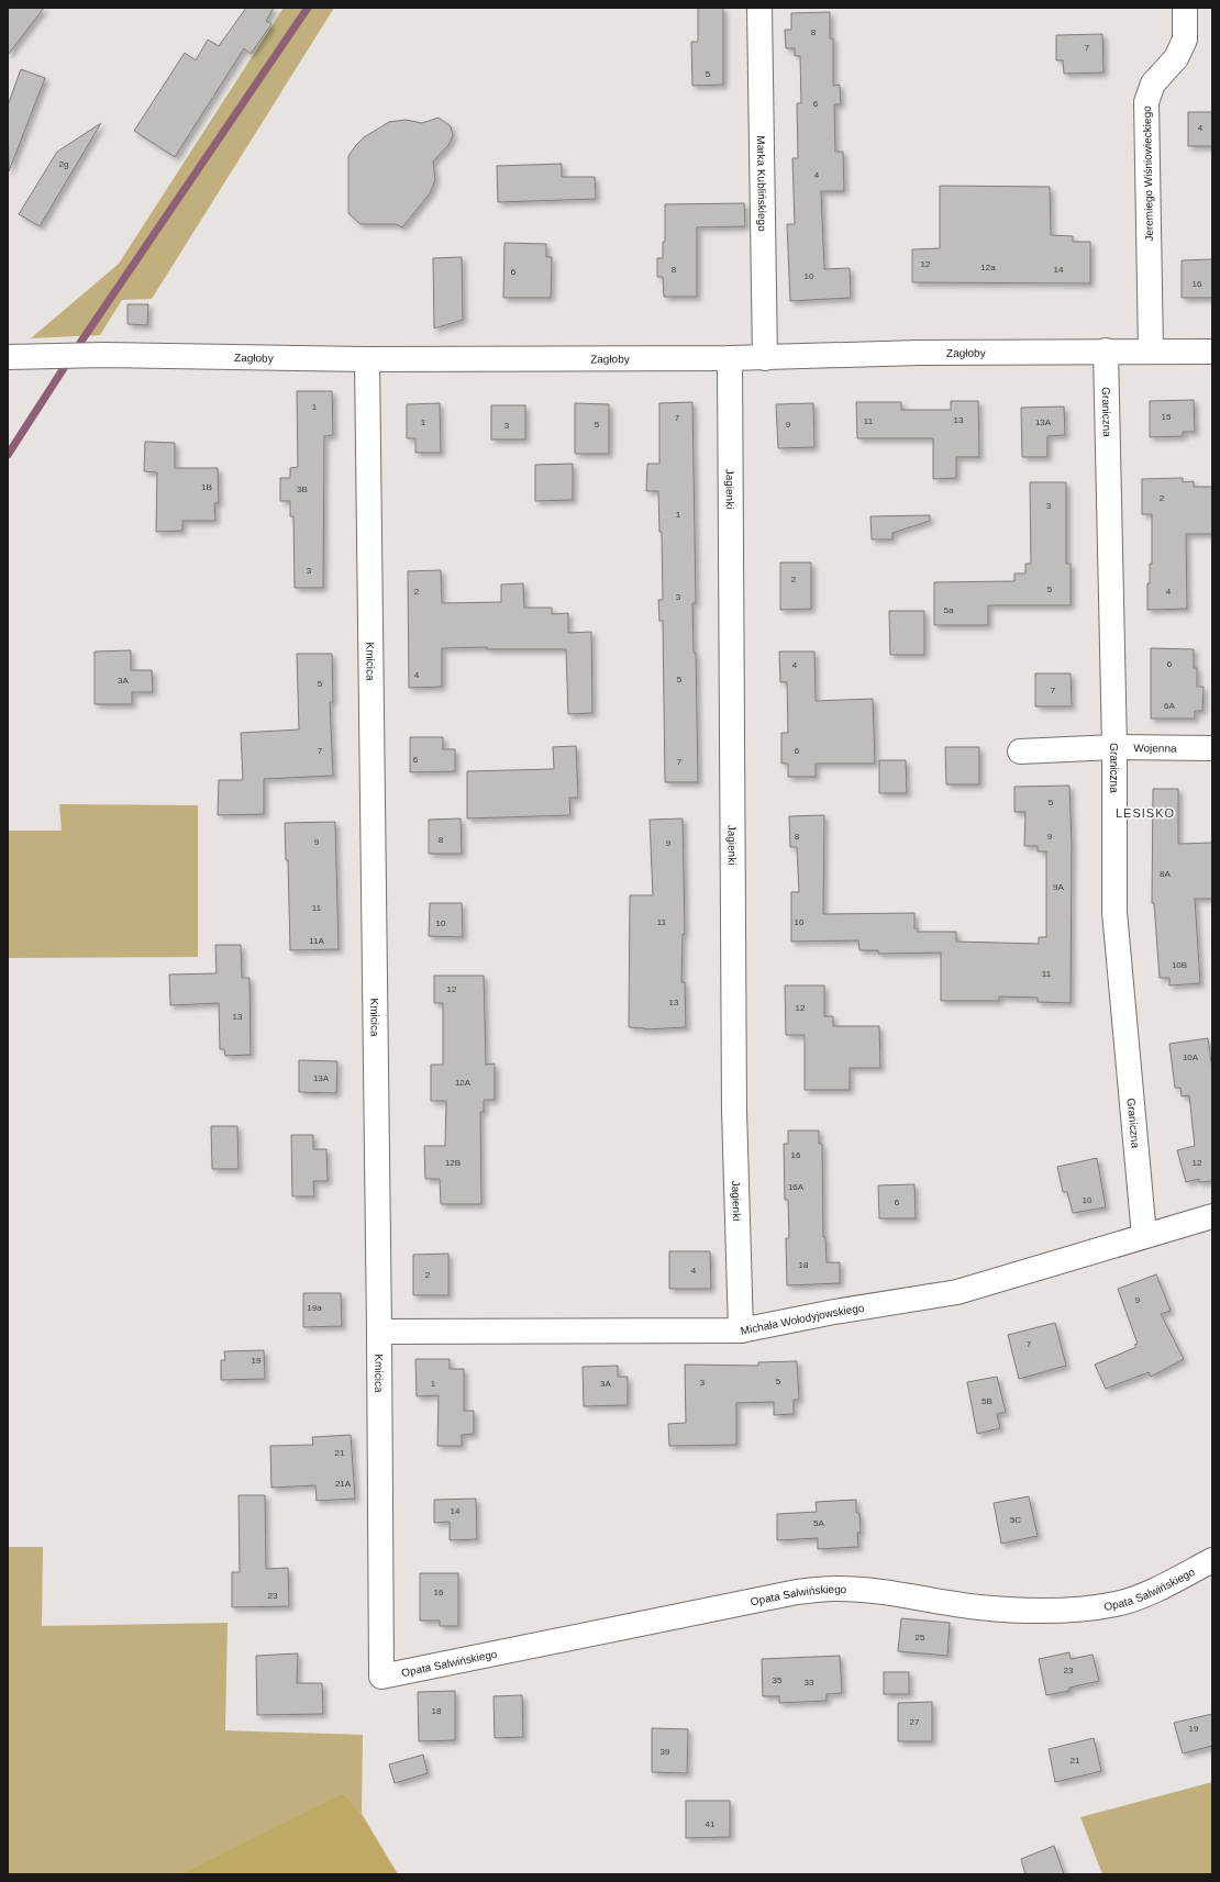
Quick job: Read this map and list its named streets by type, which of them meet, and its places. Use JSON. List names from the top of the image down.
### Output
{
  "streets": {
    "street": [
      "Jeremiego Wiśniowieckiego",
      "Marka Kublińskiego",
      "Zagłoby",
      "Graniczna",
      "Jagienki",
      "Kmicica",
      "Wojenna",
      "Michała Wołodyjowskiego",
      "Opata Salwińskiego"
    ]
  },
  "crossings": [
    ["Jeremiego Wiśniowieckiego", "Zagłoby"],
    ["Marka Kublińskiego", "Zagłoby"],
    ["Zagłoby", "Graniczna"],
    ["Zagłoby", "Jagienki"],
    ["Zagłoby", "Kmicica"],
    ["Graniczna", "Wojenna"],
    ["Graniczna", "Michała Wołodyjowskiego"],
    ["Jagienki", "Michała Wołodyjowskiego"],
    ["Kmicica", "Michała Wołodyjowskiego"],
    ["Kmicica", "Opata Salwińskiego"]
  ],
  "districts": ["LESISKO"],
  "house_numbers": [
    "8",
    "7",
    "5",
    "6",
    "4",
    "2g",
    "4",
    "12",
    "12a",
    "8",
    "14",
    "6",
    "10",
    "16",
    "1",
    "15",
    "7",
    "13",
    "11",
    "1",
    "13A",
    "5",
    "9",
    "3",
    "1B",
    "3B",
    "2",
    "3",
    "1",
    "3",
    "2",
    "5",
    "2",
    "4",
    "3",
    "5a",
    "6",
    "4",
    "4",
    "5",
    "3A",
    "5",
    "7",
    "6A",
    "7",
    "6",
    "6",
    "7",
    "5",
    "8",
    "9",
    "8",
    "9",
    "9",
    "8A",
    "9A",
    "11",
    "11",
    "10",
    "10",
    "11A",
    "10B",
    "11",
    "12",
    "13",
    "12",
    "13",
    "10A",
    "13A",
    "12A",
    "16",
    "12B",
    "12",
    "16A",
    "10",
    "6",
    "18",
    "4",
    "2",
    "9",
    "19a",
    "7",
    "19",
    "5",
    "3",
    "1",
    "3A",
    "5B",
    "21",
    "21A",
    "14",
    "5C",
    "5A",
    "16",
    "23",
    "25",
    "23",
    "35",
    "33",
    "18",
    "27",
    "19",
    "39",
    "21",
    "41"
  ]
}
